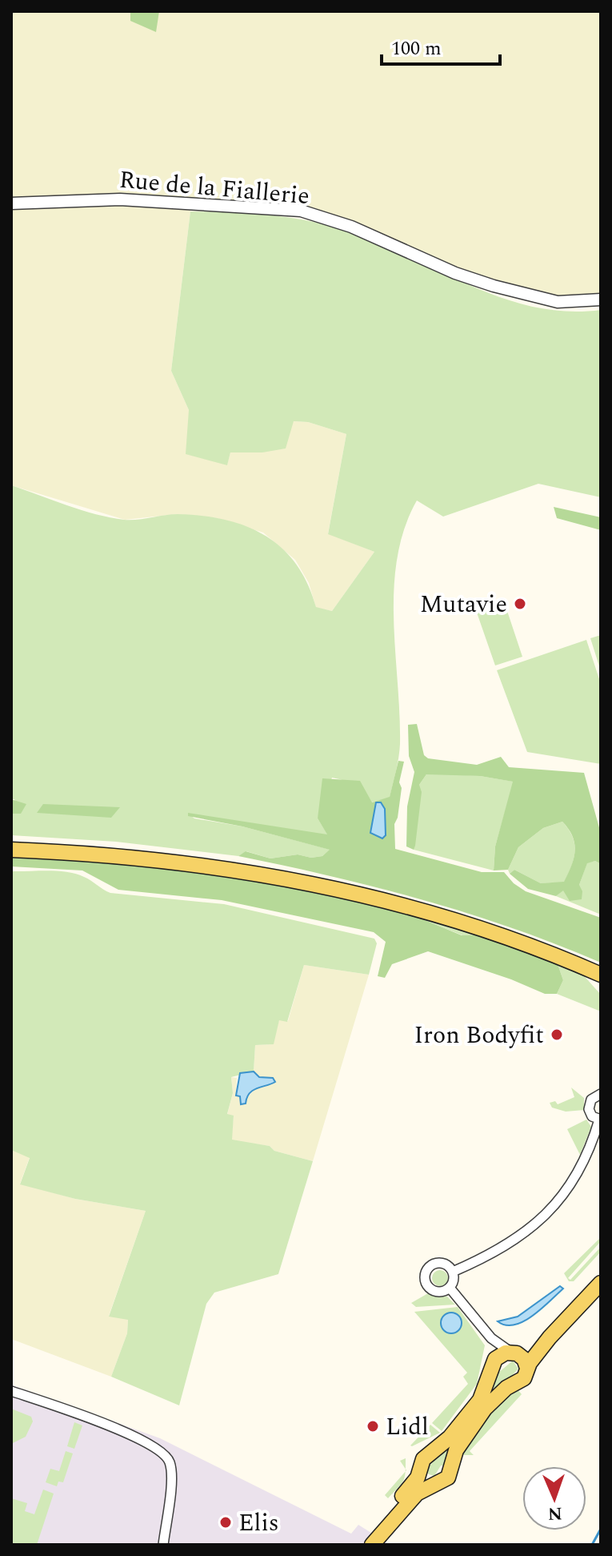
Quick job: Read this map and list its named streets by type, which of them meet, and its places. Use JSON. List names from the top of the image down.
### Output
{
  "streets": {
    "street": ["Rue de la Fiallerie"]
  },
  "places": [
    "Mutavie",
    "Iron Bodyfit",
    "Lidl",
    "Elis"
  ],
  "scale_bar": "100 m",
  "north": "bottom"
}
